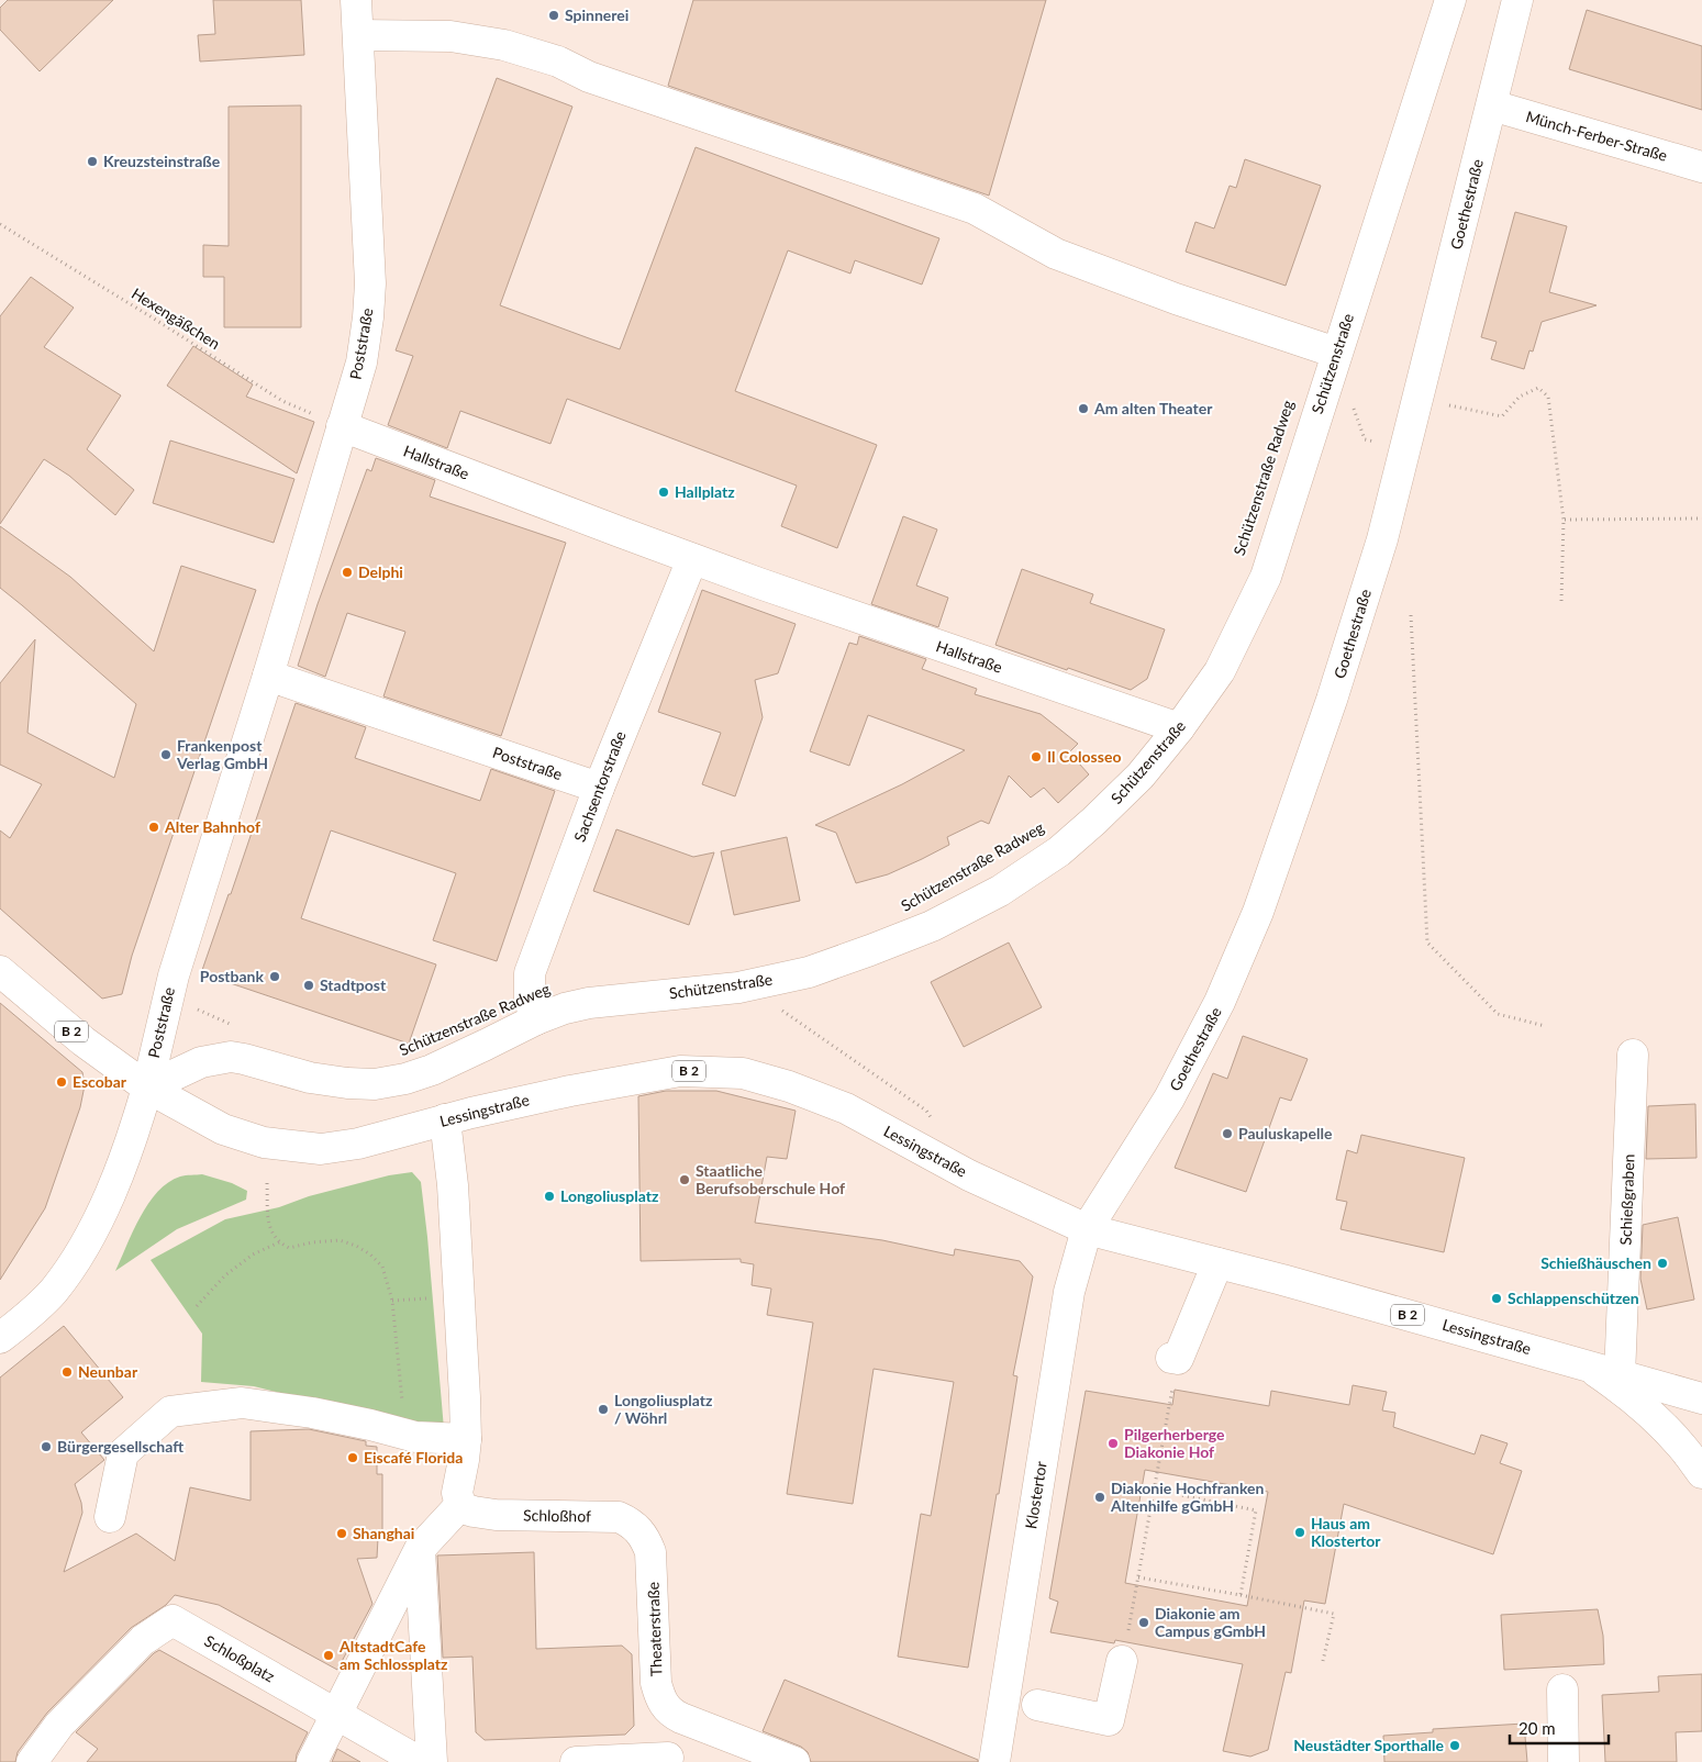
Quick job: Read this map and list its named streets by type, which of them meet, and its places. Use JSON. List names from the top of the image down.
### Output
{
  "streets": {
    "street": [
      "Münch-Ferber-Straße",
      "Goethestraße",
      "Poststraße",
      "Schützenstraße",
      "Hallstraße",
      "Sachsentorstraße",
      "B 2",
      "Lessingstraße",
      "Schießgraben",
      "Klostertor",
      "Schloßhof",
      "Theaterstraße",
      "Schloßplatz"
    ],
    "path": ["Hexengäßchen"]
  },
  "crossings": [
    ["Münch-Ferber-Straße", "Goethestraße"],
    ["Goethestraße", "Lessingstraße"],
    ["Goethestraße", "Klostertor"],
    ["Hexengäßchen", "Poststraße"],
    ["Hexengäßchen", "Hallstraße"],
    ["Poststraße", "Schützenstraße"],
    ["Poststraße", "Hallstraße"],
    ["Poststraße", "Sachsentorstraße"],
    ["Poststraße", "B 2"],
    ["Poststraße", "Lessingstraße"],
    ["Schützenstraße", "Hallstraße"],
    ["Schützenstraße", "Sachsentorstraße"],
    ["Schützenstraße", "B 2"],
    ["Schützenstraße", "Lessingstraße"],
    ["Hallstraße", "Sachsentorstraße"],
    ["B 2", "Lessingstraße"],
    ["Lessingstraße", "Schießgraben"],
    ["Lessingstraße", "Klostertor"],
    ["Schloßhof", "Theaterstraße"]
  ],
  "places": [
    "Spinnerei",
    "Kreuzsteinstraße",
    "Am alten Theater",
    "Hallplatz",
    "Delphi",
    "Frankenpost Verlag GmbH",
    "Il Colosseo",
    "Alter Bahnhof",
    "Postbank",
    "Stadtpost",
    "Escobar",
    "Pauluskapelle",
    "Staatliche Berufsoberschule Hof",
    "Longoliusplatz",
    "Schießhäuschen",
    "Schlappenschützen",
    "Neunbar",
    "Longoliusplatz / Wöhrl",
    "Pilgerherberge Diakonie Hof",
    "Bürgergesellschaft",
    "Eiscafé Florida",
    "Diakonie Hochfranken Altenhilfe gGmbH",
    "Haus am Klostertor",
    "Shanghai",
    "Diakonie am Campus gGmbH",
    "AltstadtCafe am Schlossplatz",
    "Neustädter Sporthalle"
  ],
  "scale_bar": "20 m"
}
